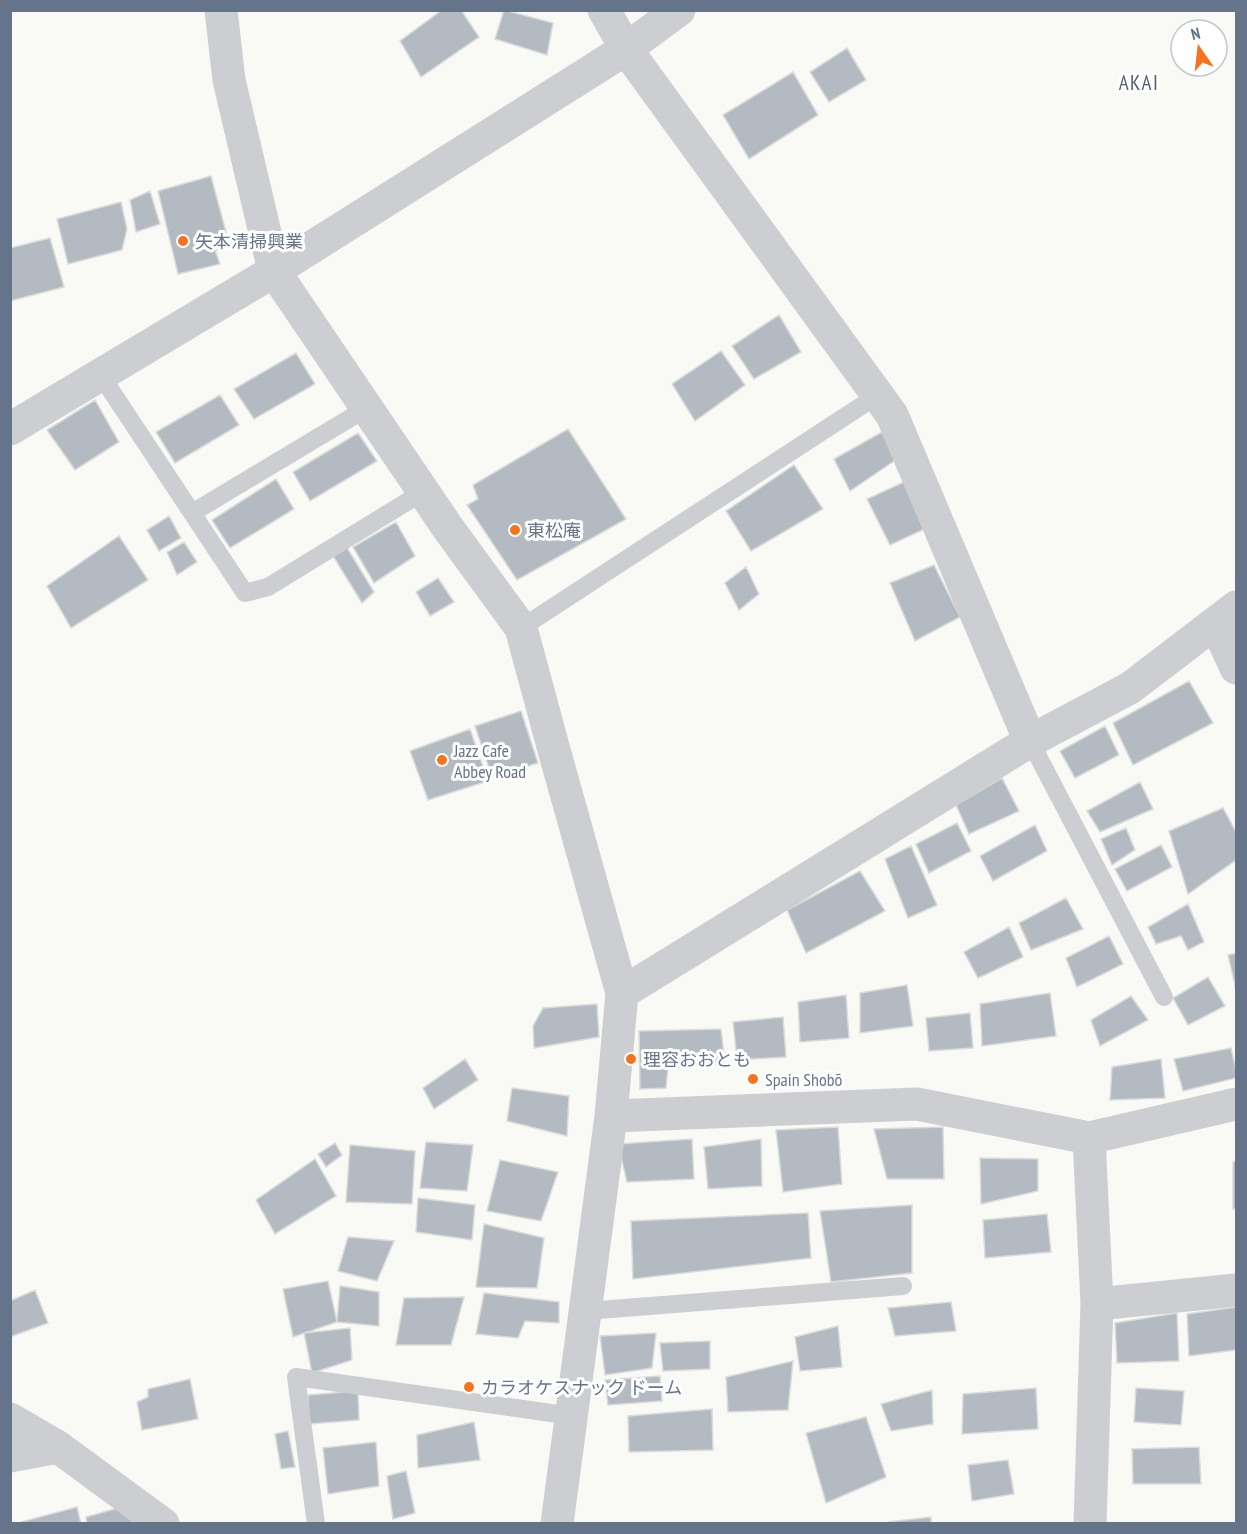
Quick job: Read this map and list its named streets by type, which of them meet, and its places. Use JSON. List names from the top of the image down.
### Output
{
  "districts": ["AKAI"],
  "places": [
    "矢本清掃興業",
    "東松庵",
    "Jazz Cafe Abbey Road",
    "理容おおとも",
    "Spain Shobō",
    "カラオケスナック ドーム"
  ],
  "north": "top"
}
